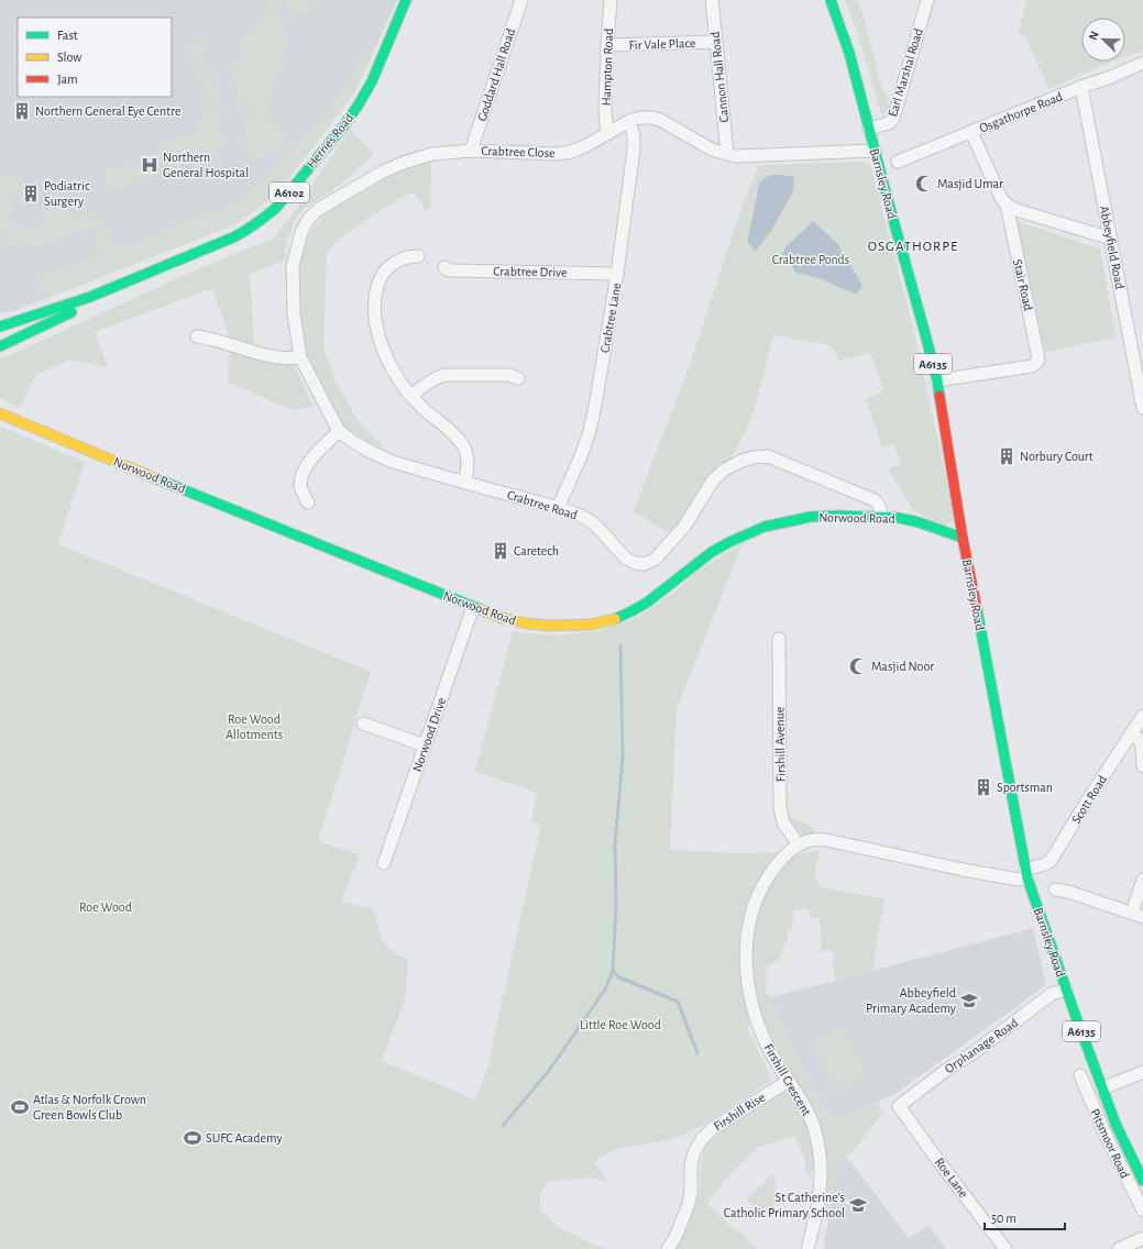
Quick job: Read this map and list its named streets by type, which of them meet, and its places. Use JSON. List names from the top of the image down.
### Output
{
  "streets": {
    "main road": [
      "Herries Road",
      "Barnsley Road",
      "A6102",
      "A6135",
      "Norwood Road"
    ],
    "street": [
      "Fir Vale Place",
      "Hampton Road",
      "Earl Marshal Road",
      "Goddard Hall Road",
      "Cannon Hall Road",
      "Osgathorpe Road",
      "Crabtree Close",
      "Abbeyfield Road",
      "Crabtree Drive",
      "Stair Road",
      "Crabtree Lane",
      "Crabtree Road",
      "Norwood Drive",
      "Firshill Avenue",
      "Scott Road",
      "Orphanage Road",
      "Firshill Crescent",
      "Firshill Rise",
      "Pitsmoor Road",
      "Roe Lane"
    ]
  },
  "crossings": [
    ["Fir Vale Place", "Hampton Road"],
    ["Fir Vale Place", "Cannon Hall Road"],
    ["Hampton Road", "Crabtree Close"],
    ["Earl Marshal Road", "Barnsley Road"],
    ["Goddard Hall Road", "Crabtree Close"],
    ["Cannon Hall Road", "Crabtree Close"],
    ["Osgathorpe Road", "Abbeyfield Road"],
    ["Crabtree Close", "Barnsley Road"],
    ["Crabtree Close", "Crabtree Lane"],
    ["Crabtree Close", "Crabtree Road"],
    ["Barnsley Road", "Stair Road"],
    ["Barnsley Road", "Norwood Road"],
    ["Barnsley Road", "Scott Road"],
    ["Barnsley Road", "Orphanage Road"],
    ["Barnsley Road", "Firshill Crescent"],
    ["Crabtree Drive", "Crabtree Lane"],
    ["Crabtree Lane", "Crabtree Road"],
    ["Norwood Road", "Crabtree Road"],
    ["Norwood Road", "Norwood Drive"],
    ["Firshill Avenue", "Firshill Crescent"],
    ["Scott Road", "Firshill Crescent"],
    ["Orphanage Road", "Roe Lane"],
    ["Firshill Crescent", "Firshill Rise"]
  ],
  "districts": ["OSGATHORPE"],
  "parks": [
    "Crabtree Ponds",
    "Roe Wood Allotments",
    "Roe Wood",
    "Little Roe Wood"
  ],
  "places": {
    "building": [
      "Northern General Eye Centre",
      "Podiatric Surgery",
      "Norbury Court",
      "Caretech",
      "Sportsman"
    ],
    "hospital": ["Northern General Hospital"],
    "mosque": ["Masjid Umar", "Masjid Noor"],
    "school or university": ["Abbeyfield Primary Academy", "St Catherine's Catholic Primary School"],
    "sports": ["Atlas & Norfolk Crown Green Bowls Club", "SUFC Academy"]
  },
  "legend": ["Fast", "Slow", "Jam"],
  "scale_bar": "50 m",
  "north": "top left"
}
